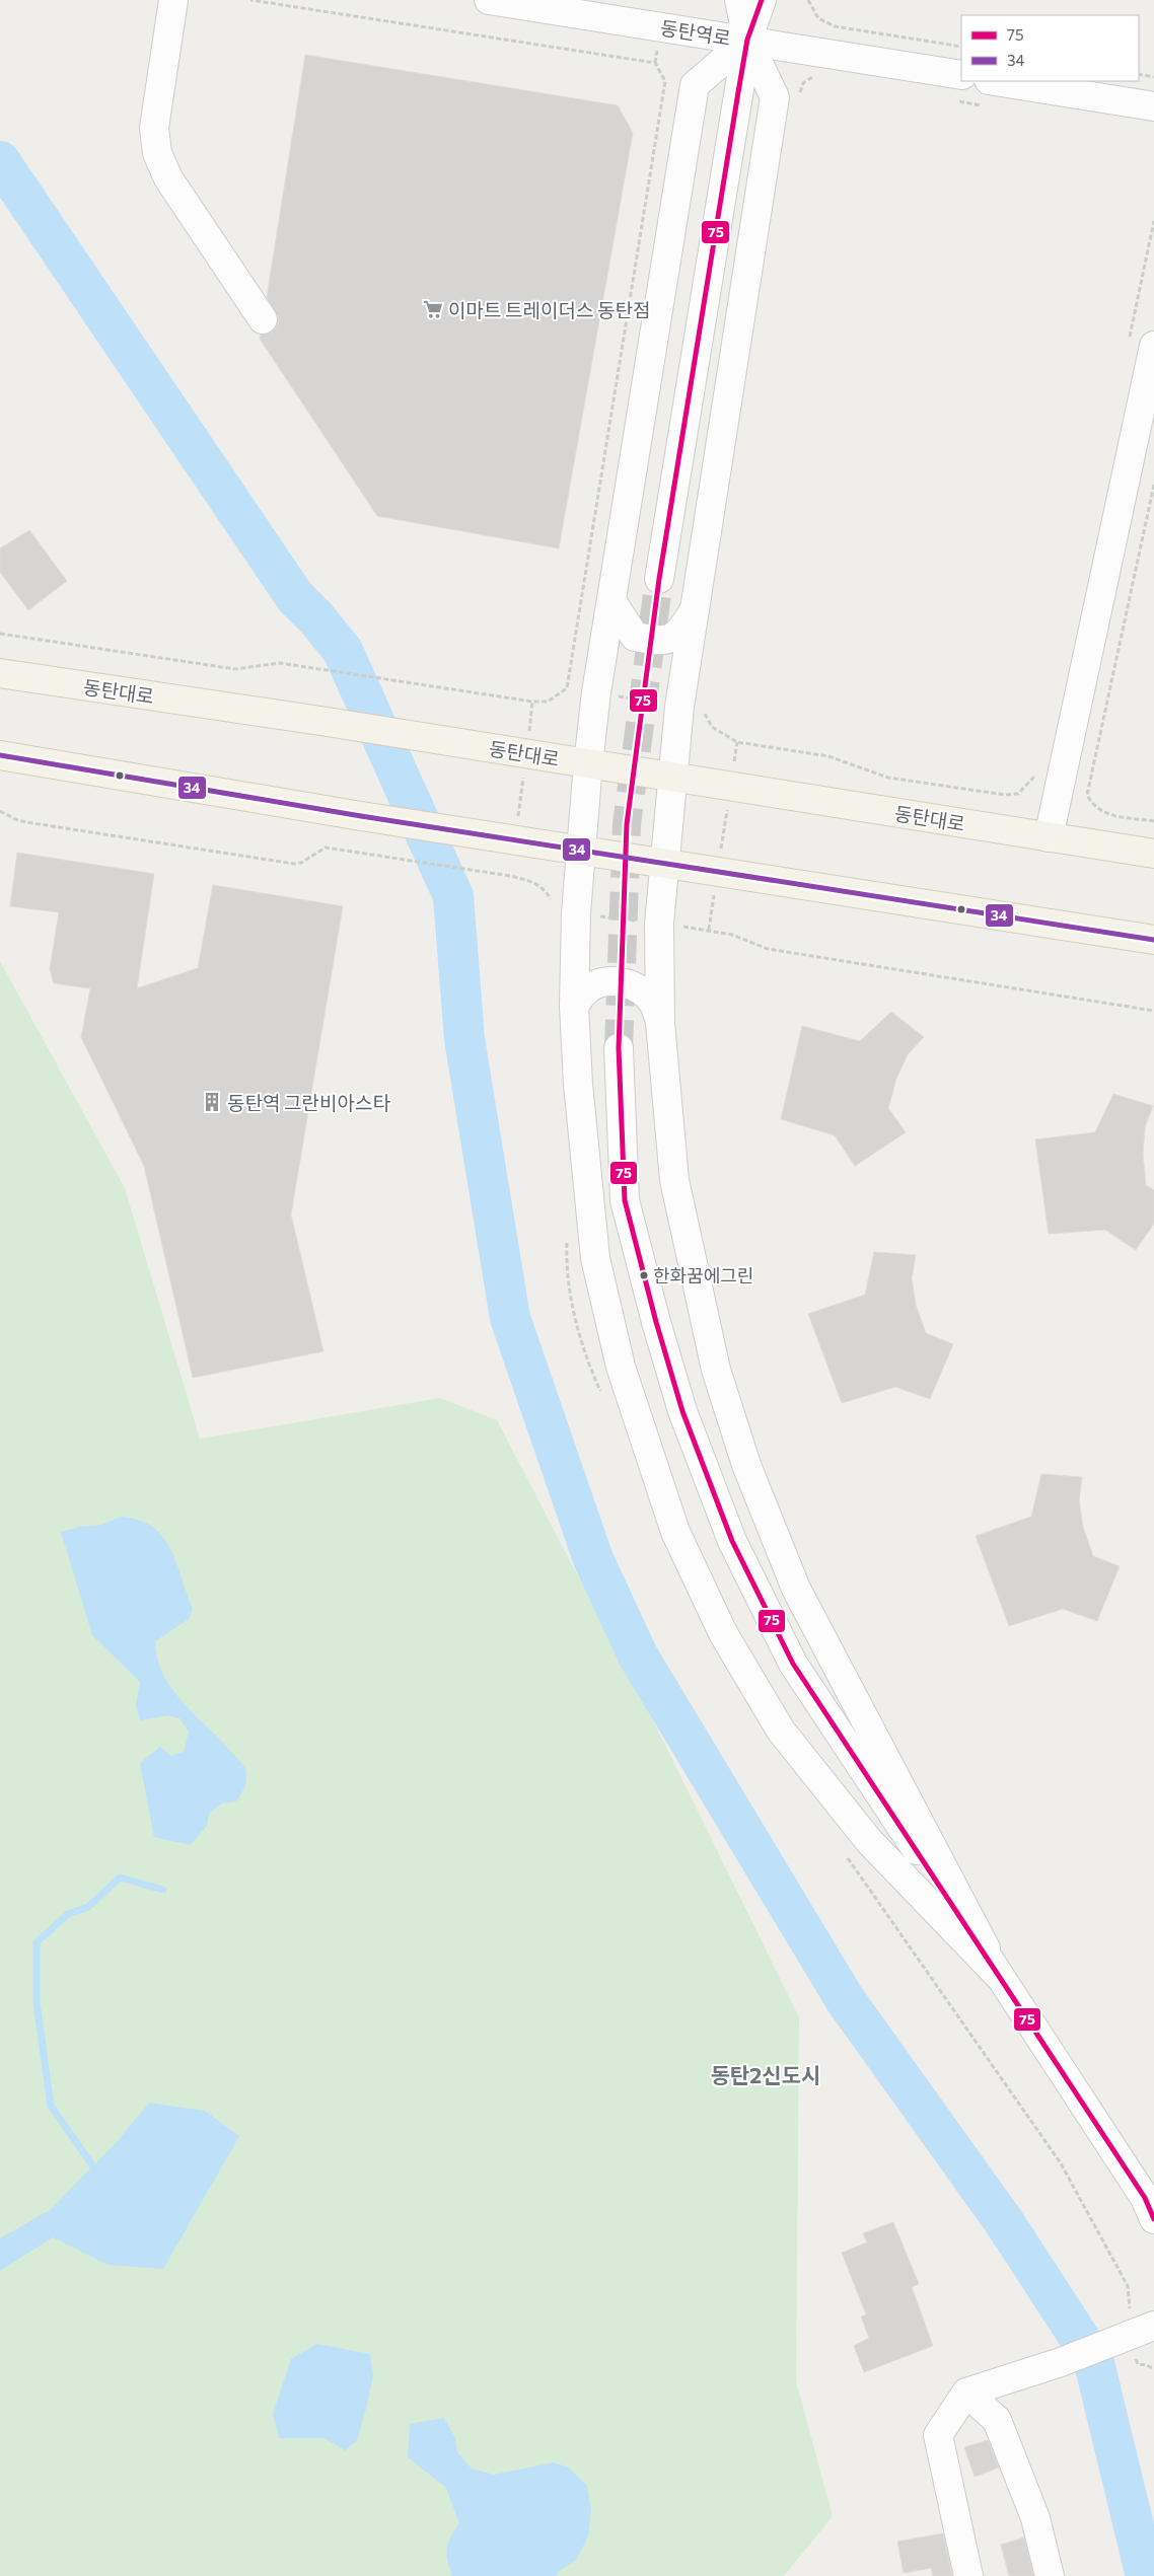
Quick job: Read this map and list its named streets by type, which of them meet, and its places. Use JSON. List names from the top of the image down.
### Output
{
  "streets": {
    "main road": ["동탄대로"],
    "street": ["동탄역로"]
  },
  "districts": ["동탄2신도시"],
  "places": {
    "supermarket": ["이마트 트레이더스 동탄점"],
    "building": ["동탄역 그란비아스타"],
    "other": ["한화꿈에그린"]
  },
  "lines": ["transit line 75", "transit line 34"],
  "legend": ["75", "34"]
}
